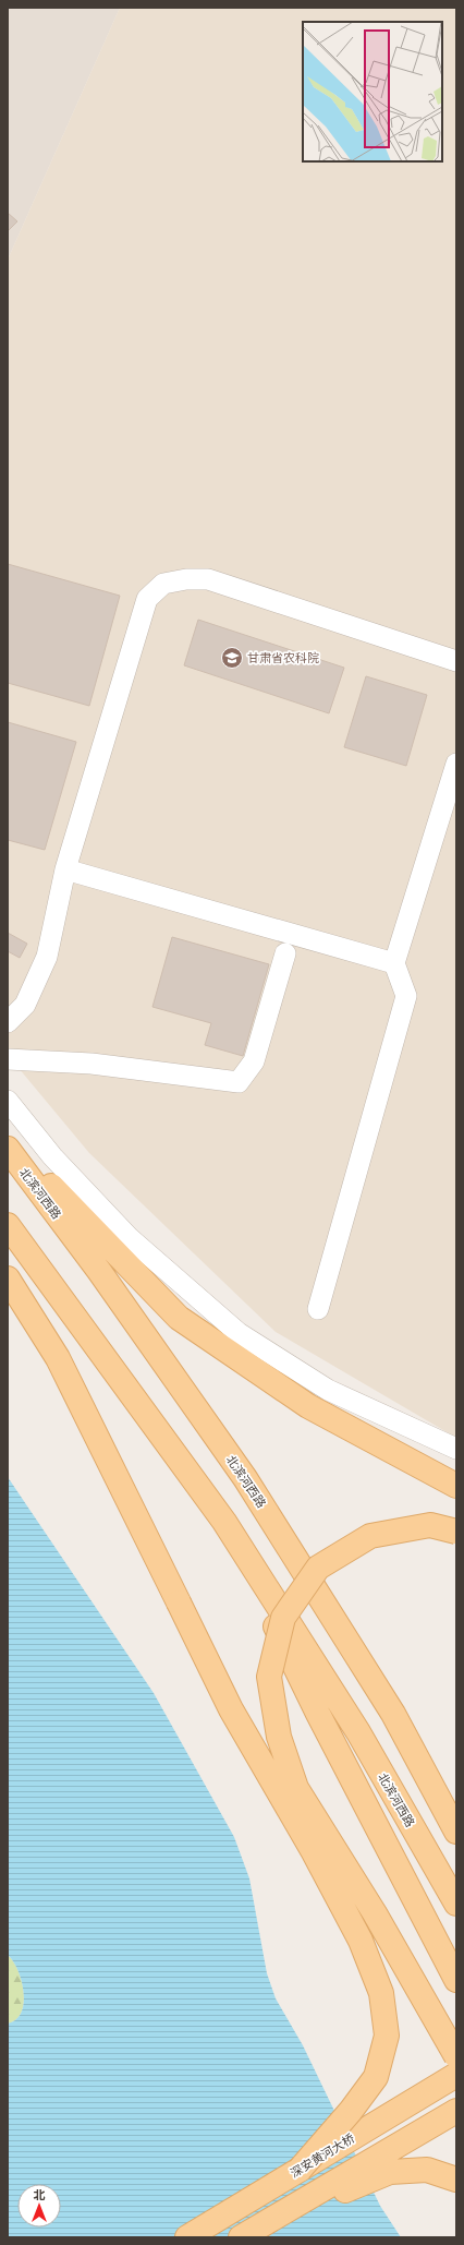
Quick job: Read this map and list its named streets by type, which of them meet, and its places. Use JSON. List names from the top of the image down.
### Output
{
  "streets": {
    "main road": ["北滨河西路", "深安黄河大桥"]
  },
  "places": {
    "school or university": ["甘肃省农科院"]
  },
  "north": "top"
}
